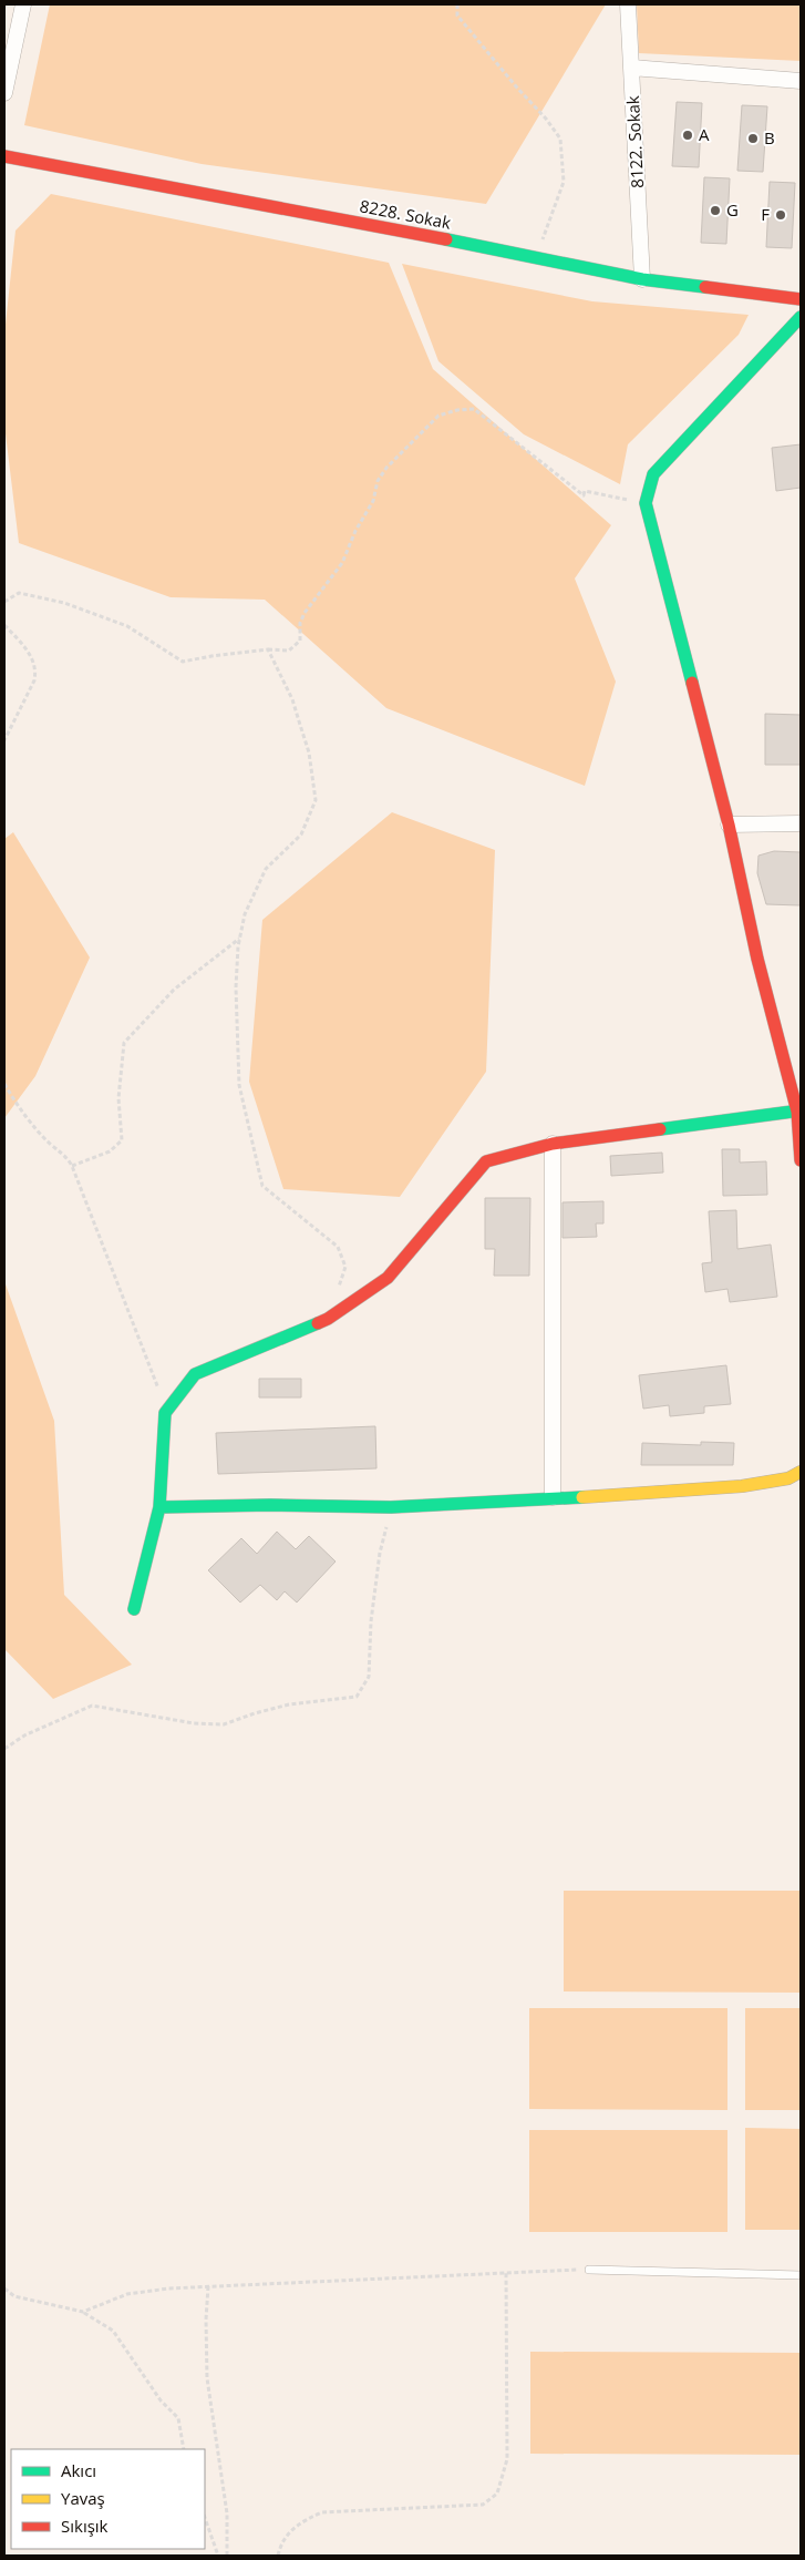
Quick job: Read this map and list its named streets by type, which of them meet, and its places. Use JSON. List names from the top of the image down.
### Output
{
  "streets": {
    "street": ["8122. Sokak", "8228. Sokak"]
  },
  "crossings": [
    ["8122. Sokak", "8228. Sokak"]
  ],
  "places": [
    "A",
    "B",
    "G",
    "F"
  ],
  "legend": ["Akıcı", "Yavaş", "Sıkışık"]
}
